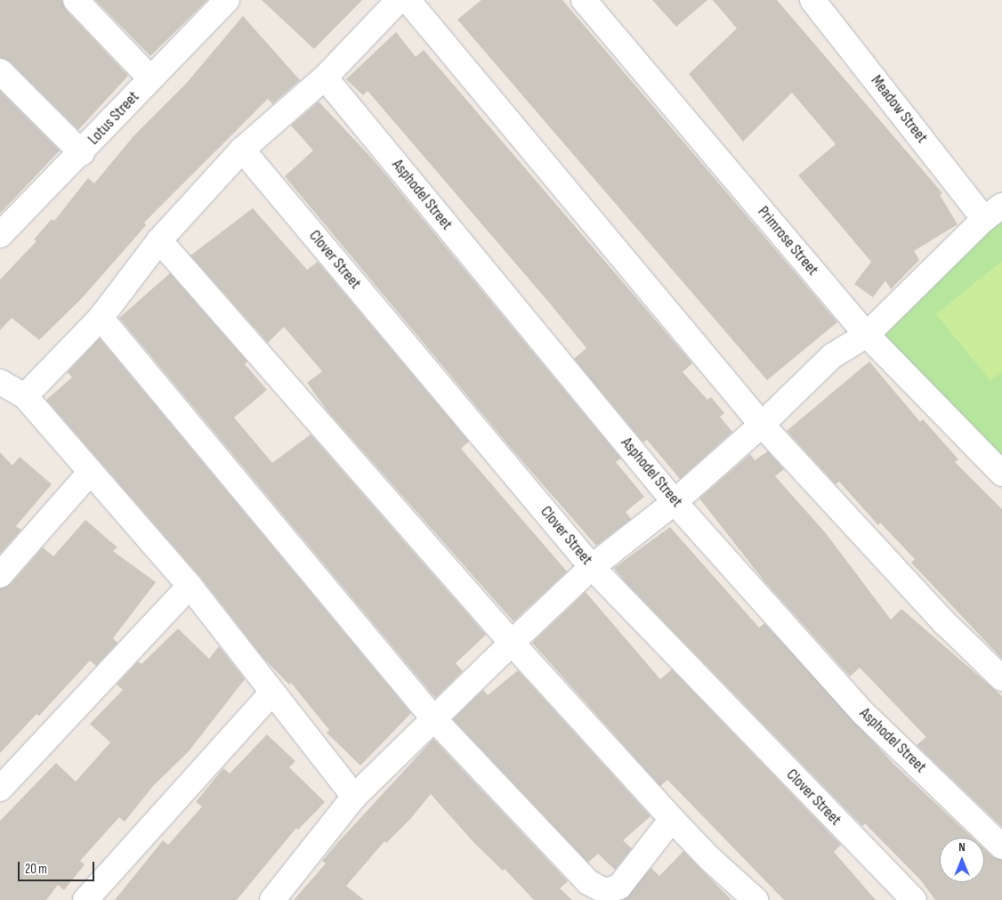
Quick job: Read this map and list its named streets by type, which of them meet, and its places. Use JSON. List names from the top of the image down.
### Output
{
  "streets": {
    "street": [
      "Meadow Street",
      "Lotus Street",
      "Asphodel Street",
      "Primrose Street",
      "Clover Street"
    ]
  },
  "scale_bar": "20 m",
  "north": "top"
}
